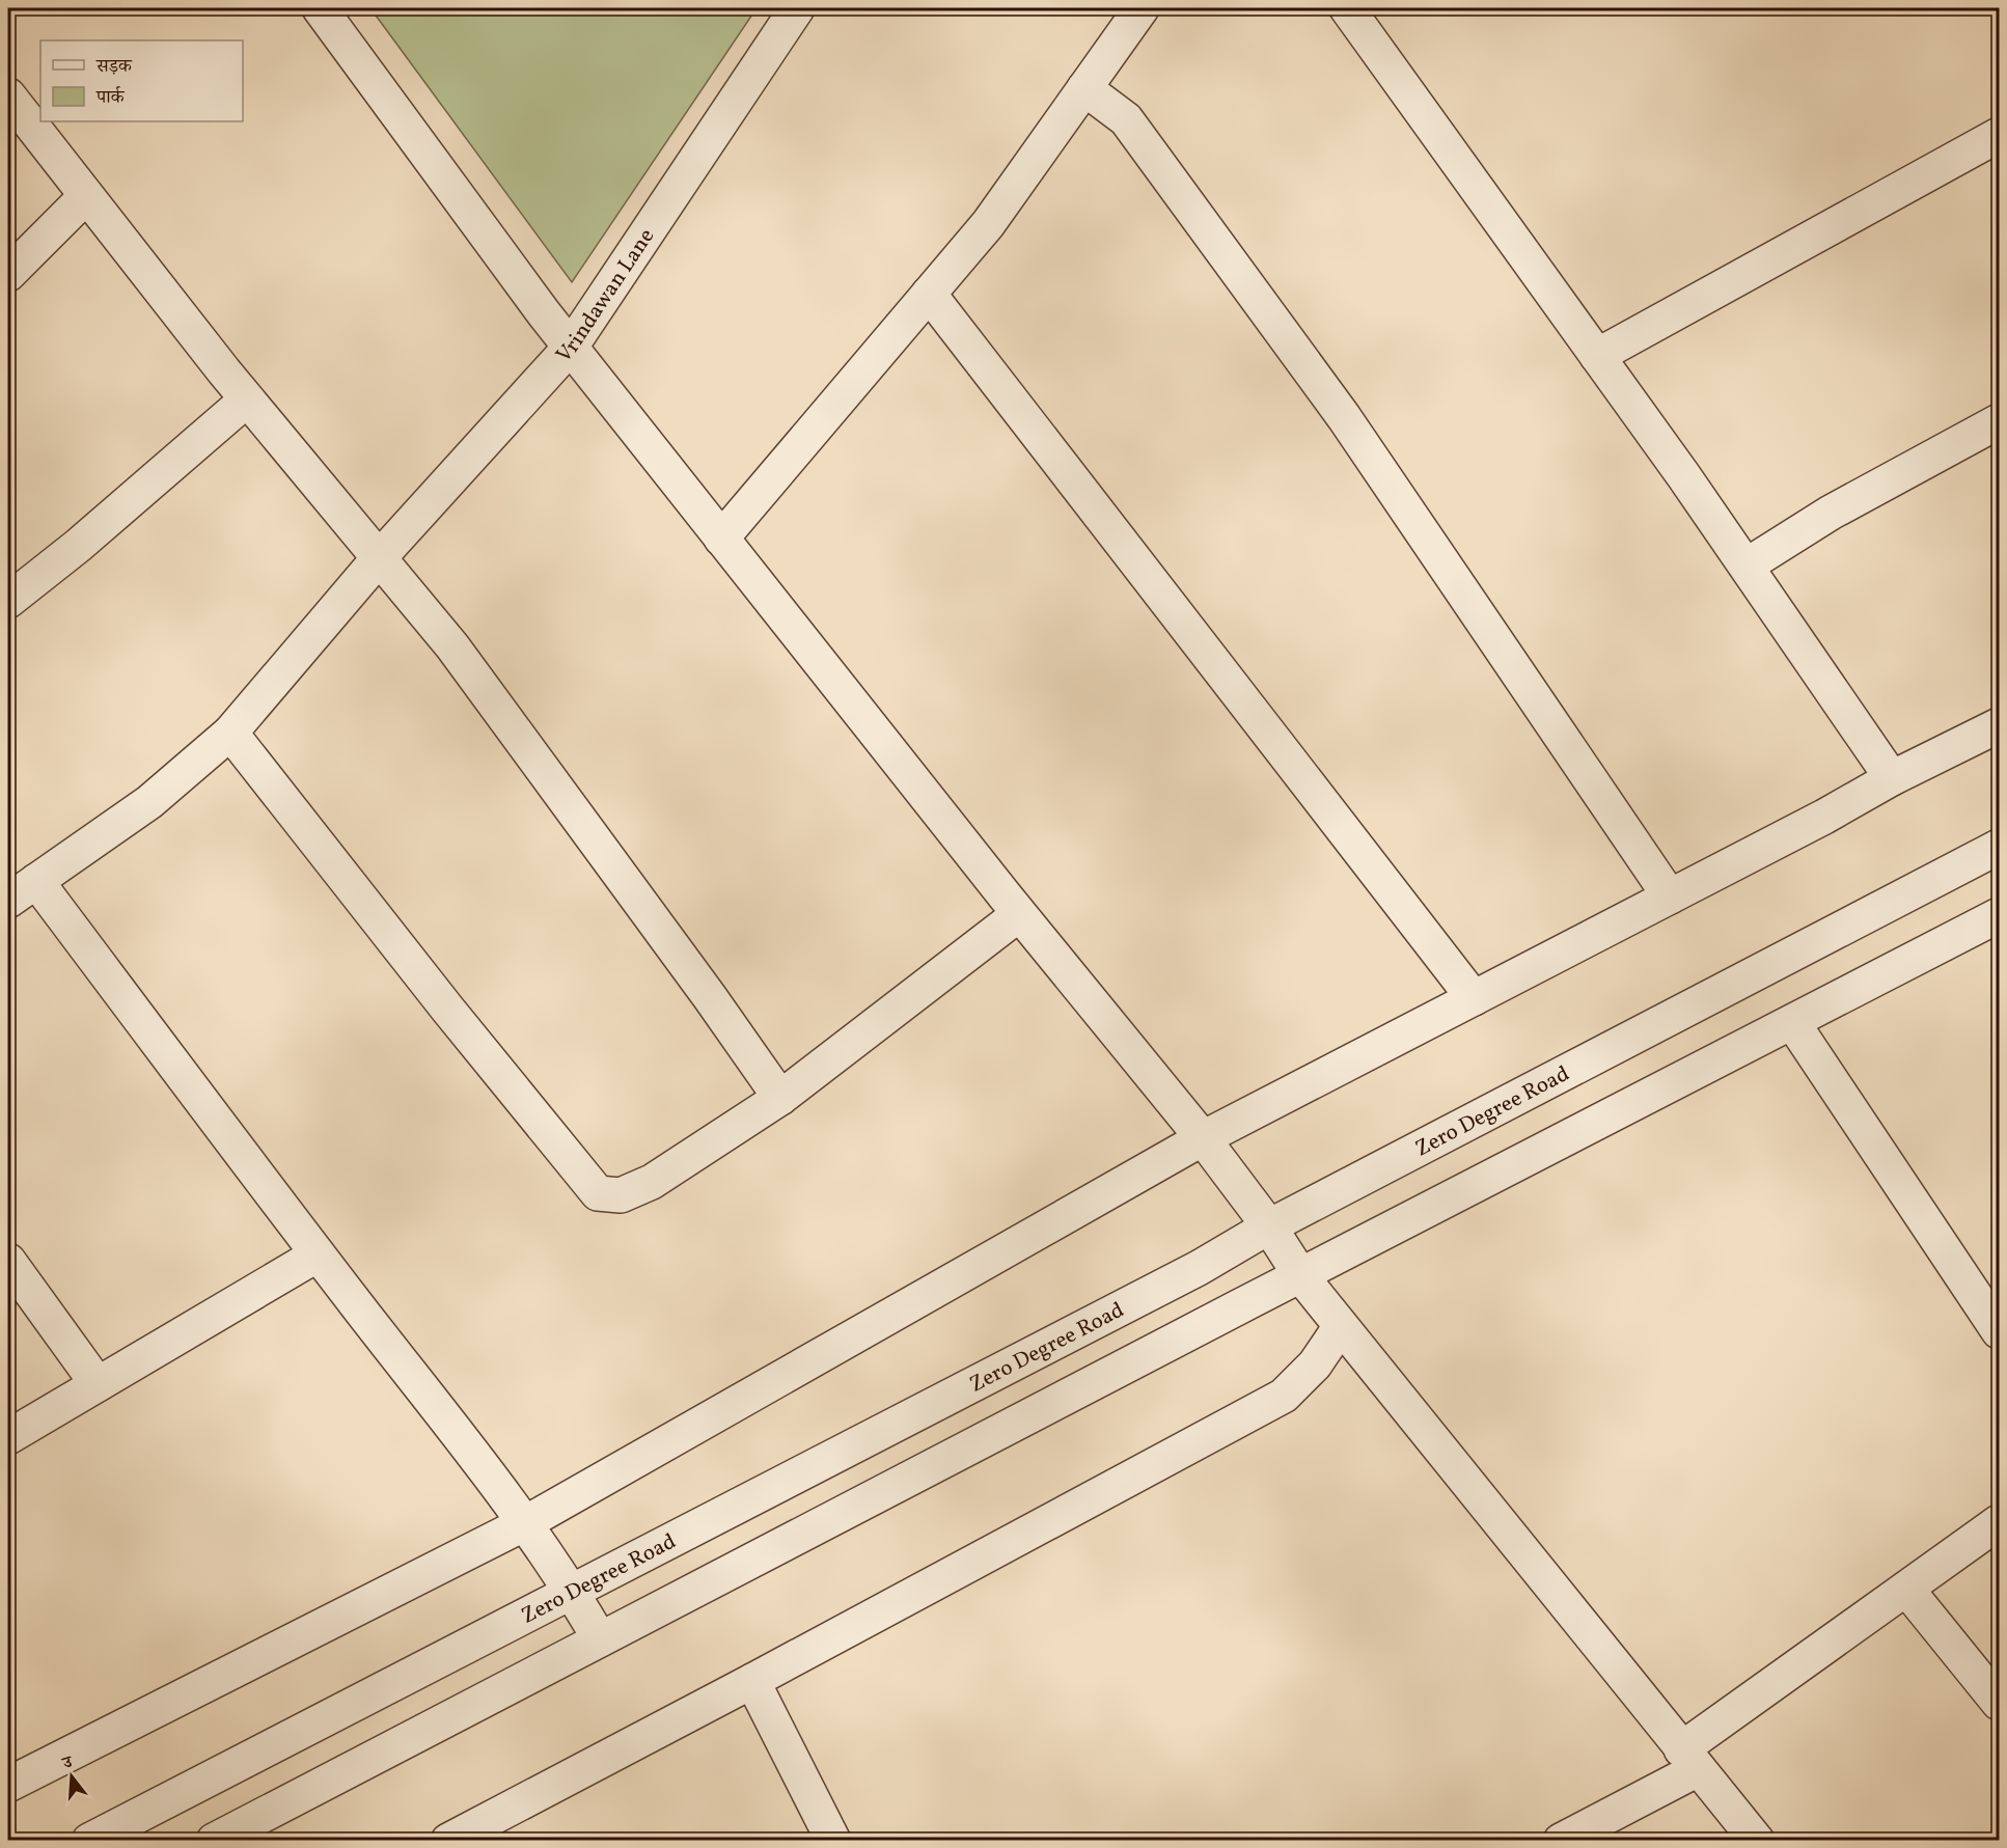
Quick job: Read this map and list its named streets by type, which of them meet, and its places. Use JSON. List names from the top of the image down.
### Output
{
  "streets": {
    "street": ["Vrindawan Lane", "Zero Degree Road"]
  },
  "legend": ["सड़क", "पार्क"],
  "north": "top"
}
